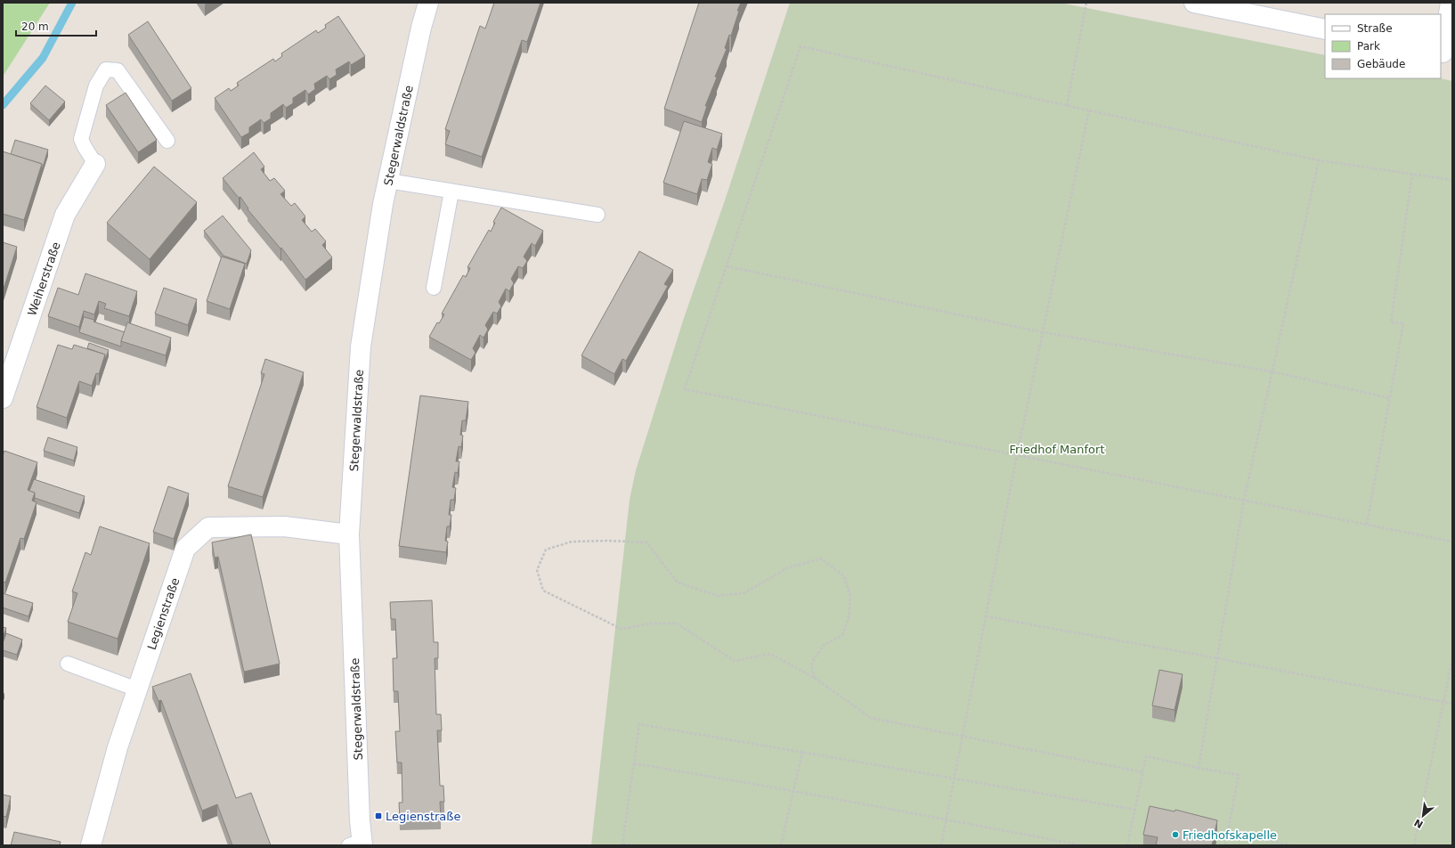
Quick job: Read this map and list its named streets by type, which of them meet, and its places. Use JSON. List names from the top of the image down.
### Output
{
  "streets": {
    "street": ["Stegerwaldstraße", "Weiherstraße", "Legienstraße"]
  },
  "crossings": [
    ["Stegerwaldstraße", "Legienstraße"]
  ],
  "parks": ["Friedhof Manfort"],
  "places": {
    "transit": ["Legienstraße"],
    "other": ["Friedhofskapelle"]
  },
  "legend": ["Straße", "Park", "Gebäude"],
  "scale_bar": "20 m",
  "north": "bottom left"
}
